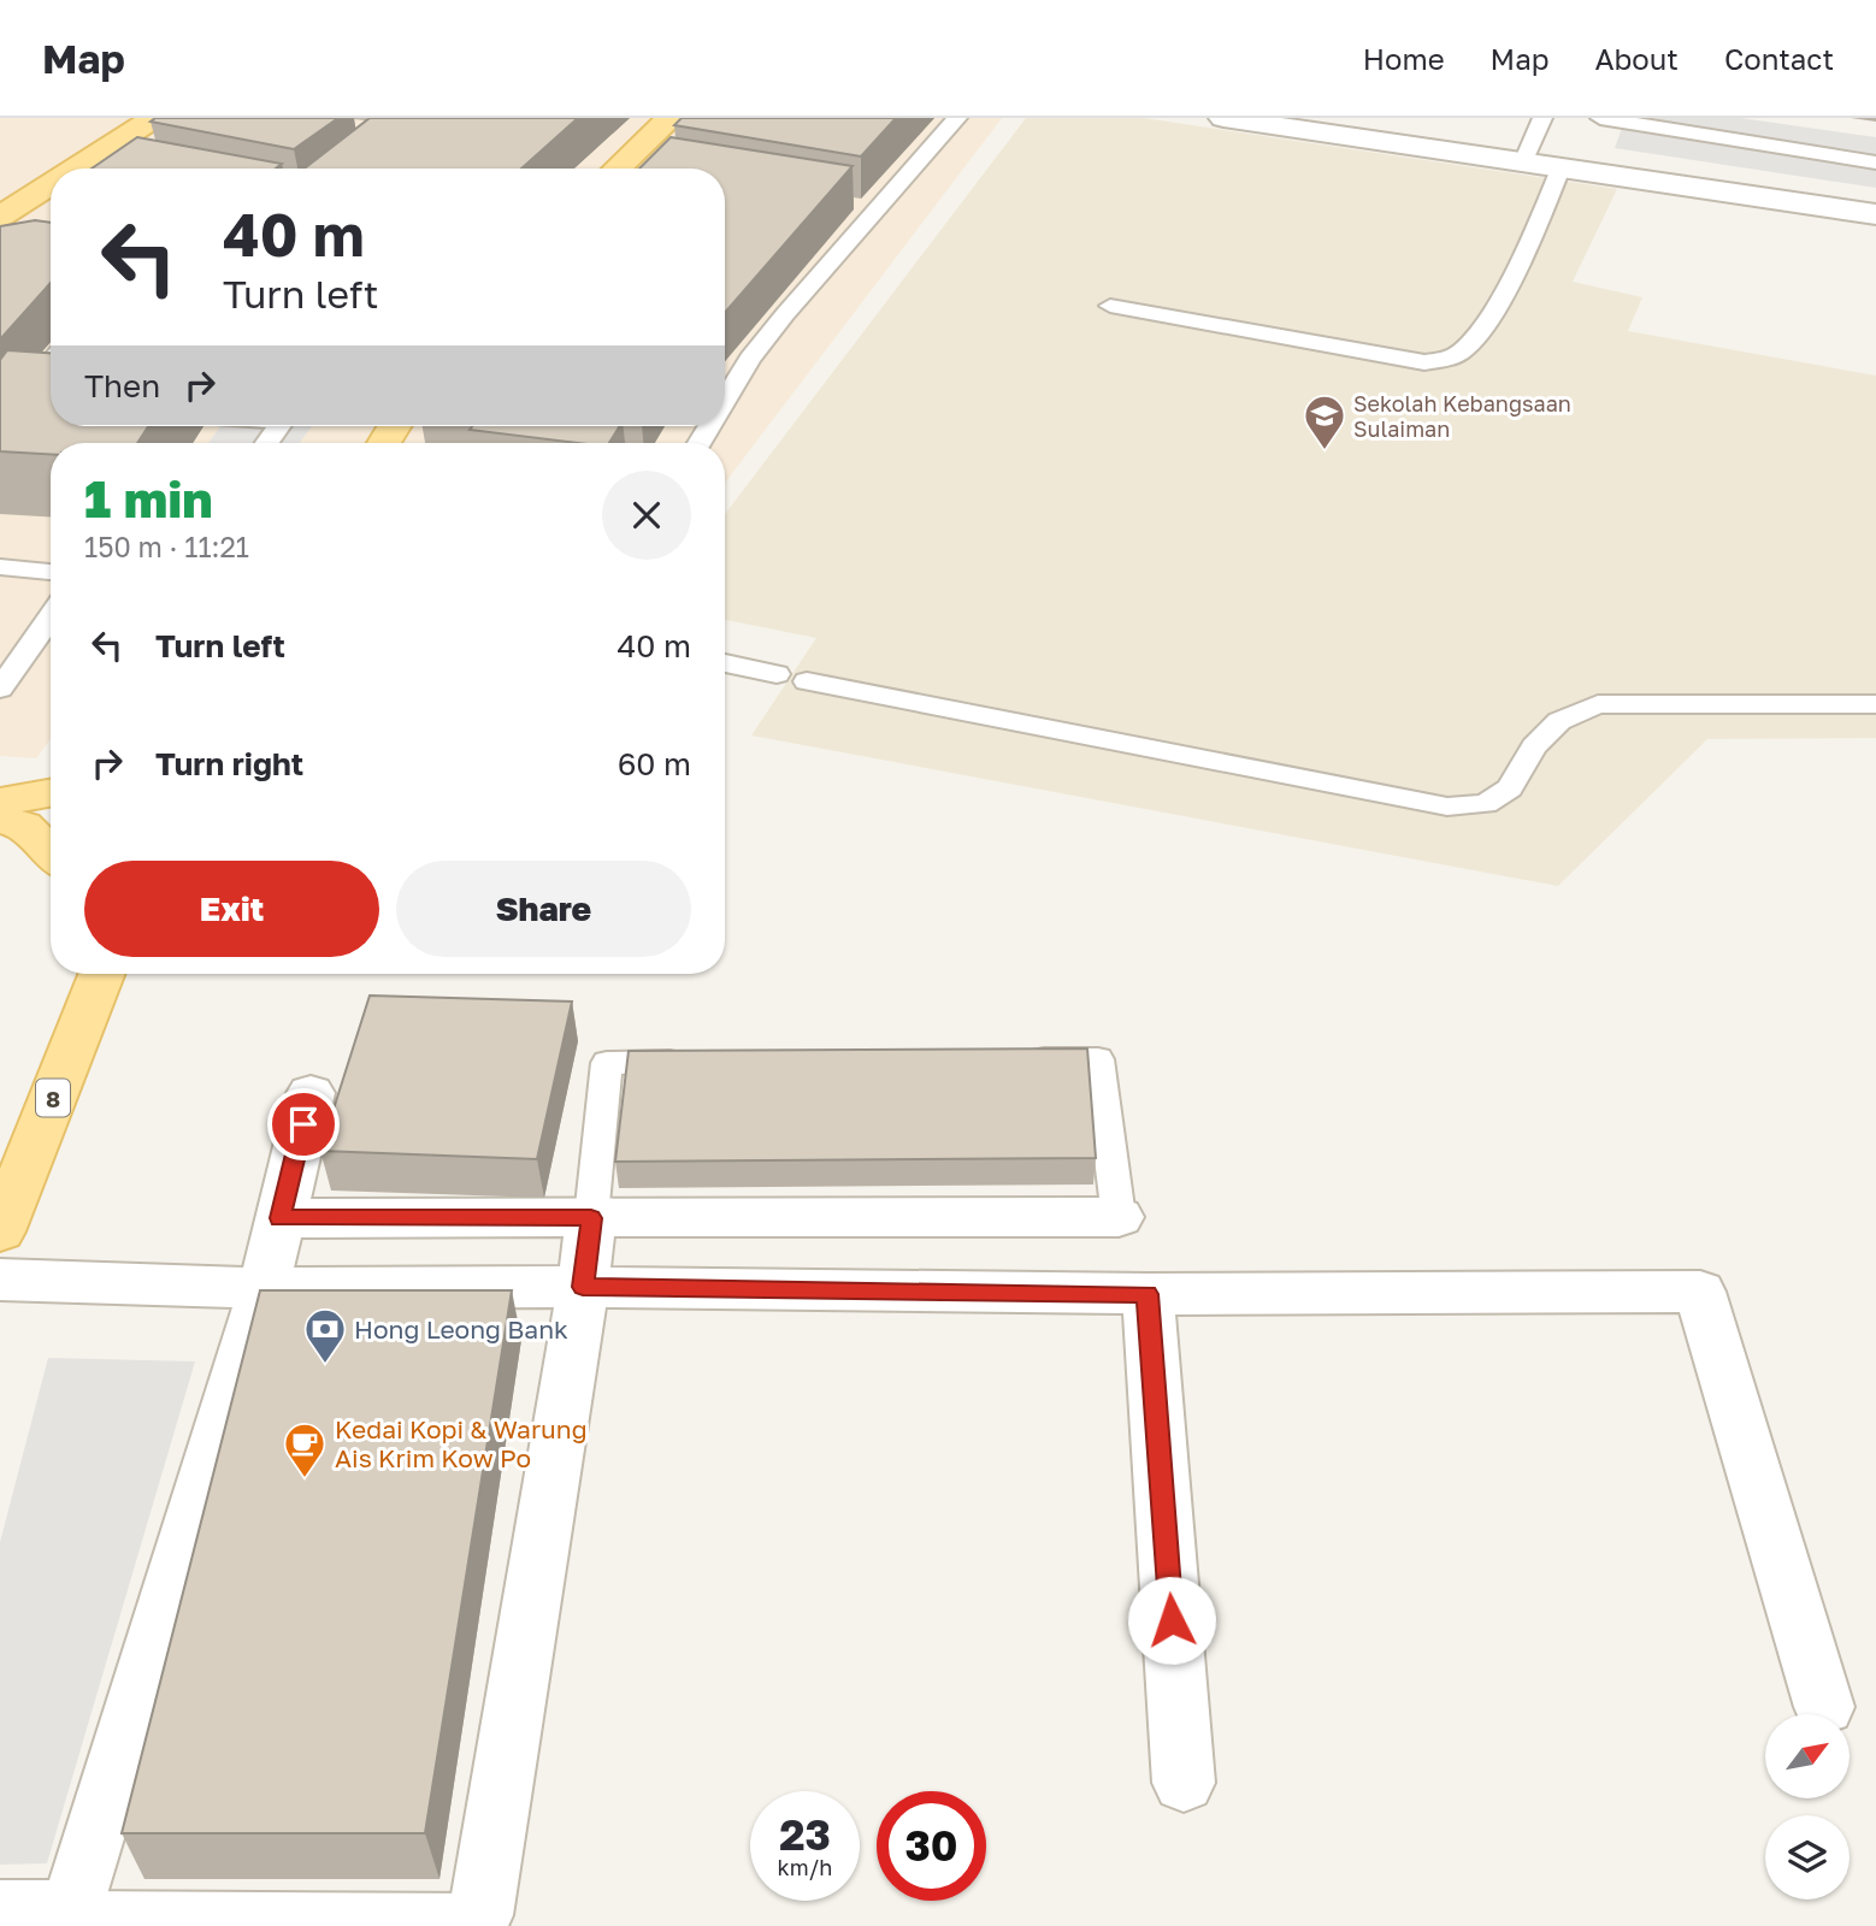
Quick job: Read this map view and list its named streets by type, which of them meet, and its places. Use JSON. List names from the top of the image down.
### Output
{
  "streets": {
    "main road": ["8"]
  },
  "places": {
    "school or university": ["Sekolah Kebangsaan Sulaiman"],
    "bank": ["Hong Leong Bank"],
    "cafe": ["Kedai Kopi & Warung Ais Krim Kow Po"]
  },
  "north": "top right",
  "page": {
    "header": "Map",
    "nav": [
      "Home",
      "Map",
      "About",
      "Contact"
    ],
    "turn": ["40 m", "Turn left"],
    "then": "Then",
    "heading": ["1 min", "150 m · 11:21"],
    "list": [
      {
        "name": "Turn left",
        "value": "40 m"
      },
      {
        "name": "Turn right",
        "value": "60 m"
      }
    ],
    "buttons": ["Exit", "Share"],
    "speed": "23 km/h",
    "limit": "30"
  }
}
